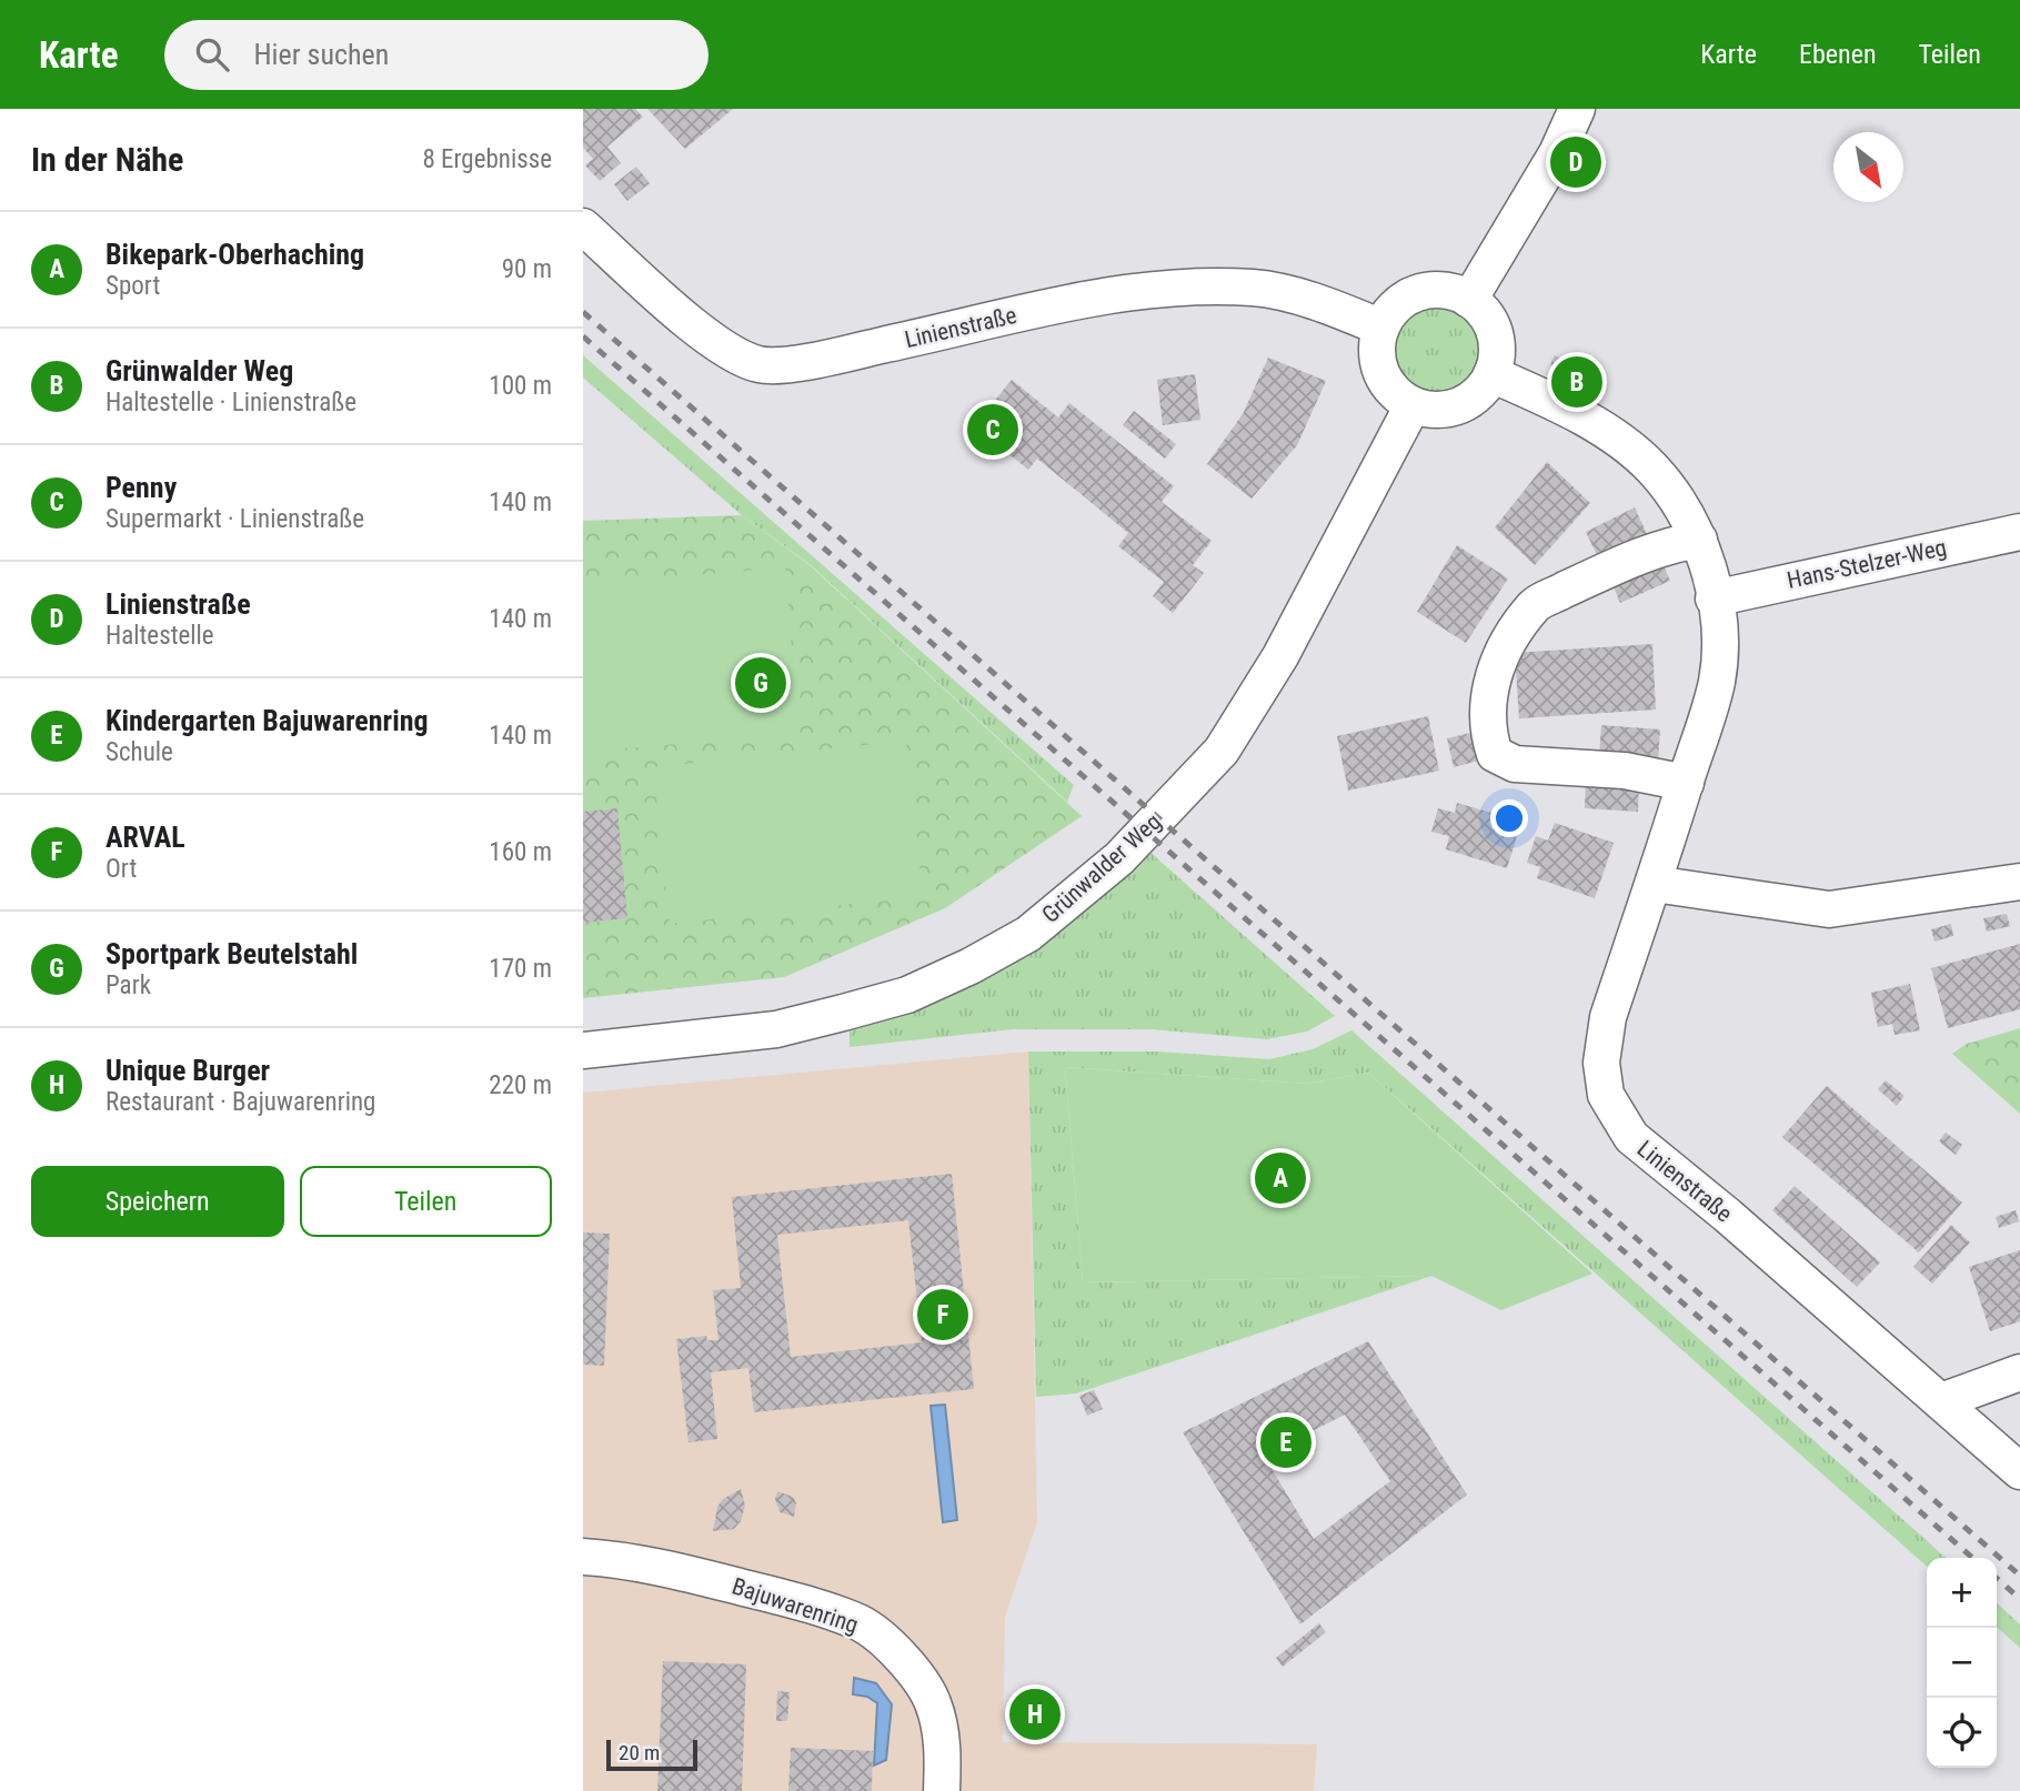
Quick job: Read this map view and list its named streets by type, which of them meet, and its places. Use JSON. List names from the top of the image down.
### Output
{
  "streets": {
    "street": [
      "Linienstraße",
      "Hans-Stelzer-Weg",
      "Grünwalder Weg",
      "Bajuwarenring"
    ]
  },
  "crossings": [
    ["Linienstraße", "Hans-Stelzer-Weg"],
    ["Linienstraße", "Grünwalder Weg"]
  ],
  "scale_bar": "20 m",
  "north": "bottom right",
  "page": {
    "header": "Karte",
    "search": "Hier suchen",
    "nav": ["Karte", "Ebenen", "Teilen"],
    "heading": ["In der Nähe", "8 Ergebnisse"],
    "pins": [
      "D",
      "B",
      "C",
      "G",
      "A",
      "F",
      "E",
      "H"
    ],
    "list": [
      {
        "mark": "A",
        "name": "Bikepark-Oberhaching",
        "note": "Sport",
        "value": "90 m"
      },
      {
        "mark": "B",
        "name": "Grünwalder Weg",
        "note": "Haltestelle · Linienstraße",
        "value": "100 m"
      },
      {
        "mark": "C",
        "name": "Penny",
        "note": "Supermarkt · Linienstraße",
        "value": "140 m"
      },
      {
        "mark": "D",
        "name": "Linienstraße",
        "note": "Haltestelle",
        "value": "140 m"
      },
      {
        "mark": "E",
        "name": "Kindergarten Bajuwarenring",
        "note": "Schule",
        "value": "140 m"
      },
      {
        "mark": "F",
        "name": "ARVAL",
        "note": "Ort",
        "value": "160 m"
      },
      {
        "mark": "G",
        "name": "Sportpark Beutelstahl",
        "note": "Park",
        "value": "170 m"
      },
      {
        "mark": "H",
        "name": "Unique Burger",
        "note": "Restaurant · Bajuwarenring",
        "value": "220 m"
      }
    ],
    "buttons": ["Speichern", "Teilen"],
    "map_buttons": ["+", "−"],
    "scale": "20 m"
  }
}
